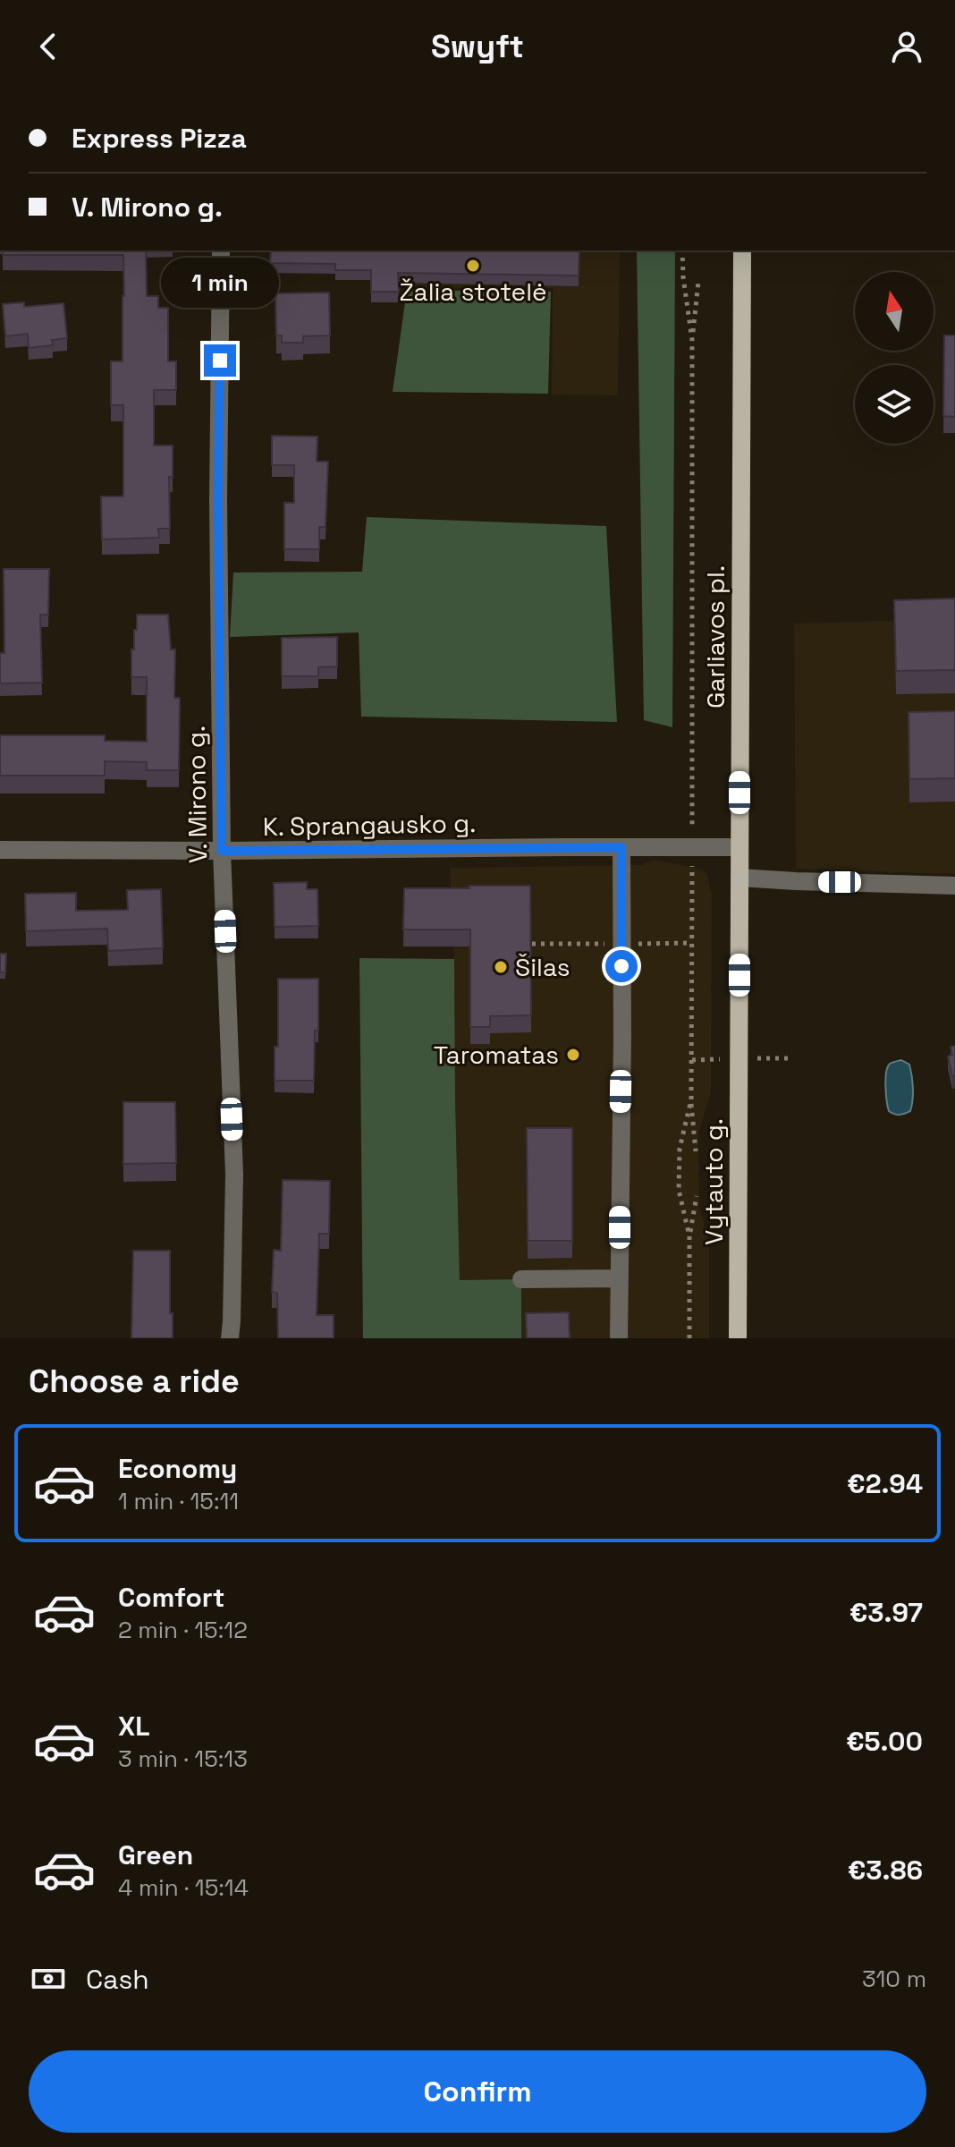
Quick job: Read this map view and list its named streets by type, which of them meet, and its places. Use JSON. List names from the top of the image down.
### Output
{
  "streets": {
    "main road": ["Garliavos pl.", "Vytauto g."],
    "street": ["V. Mirono g.", "K. Sprangausko g."]
  },
  "crossings": [
    ["Garliavos pl.", "K. Sprangausko g."],
    ["Garliavos pl.", "Vytauto g."],
    ["V. Mirono g.", "K. Sprangausko g."]
  ],
  "places": ["Žalia stotelė", "Šilas", "Taromatas"],
  "north": "top",
  "page": {
    "header": "Swyft",
    "banner": ["Express Pizza", "V. Mirono g."],
    "bubble": "1 min",
    "heading": "Choose a ride",
    "list": [
      {
        "name": "Economy",
        "note": "1 min · 15:11",
        "value": "€2.94"
      },
      {
        "name": "Comfort",
        "note": "2 min · 15:12",
        "value": "€3.97"
      },
      {
        "name": "XL",
        "note": "3 min · 15:13",
        "value": "€5.00"
      },
      {
        "name": "Green",
        "note": "4 min · 15:14",
        "value": "€3.86"
      }
    ],
    "pay": ["Cash", "310 m"],
    "buttons": "Confirm"
  }
}
